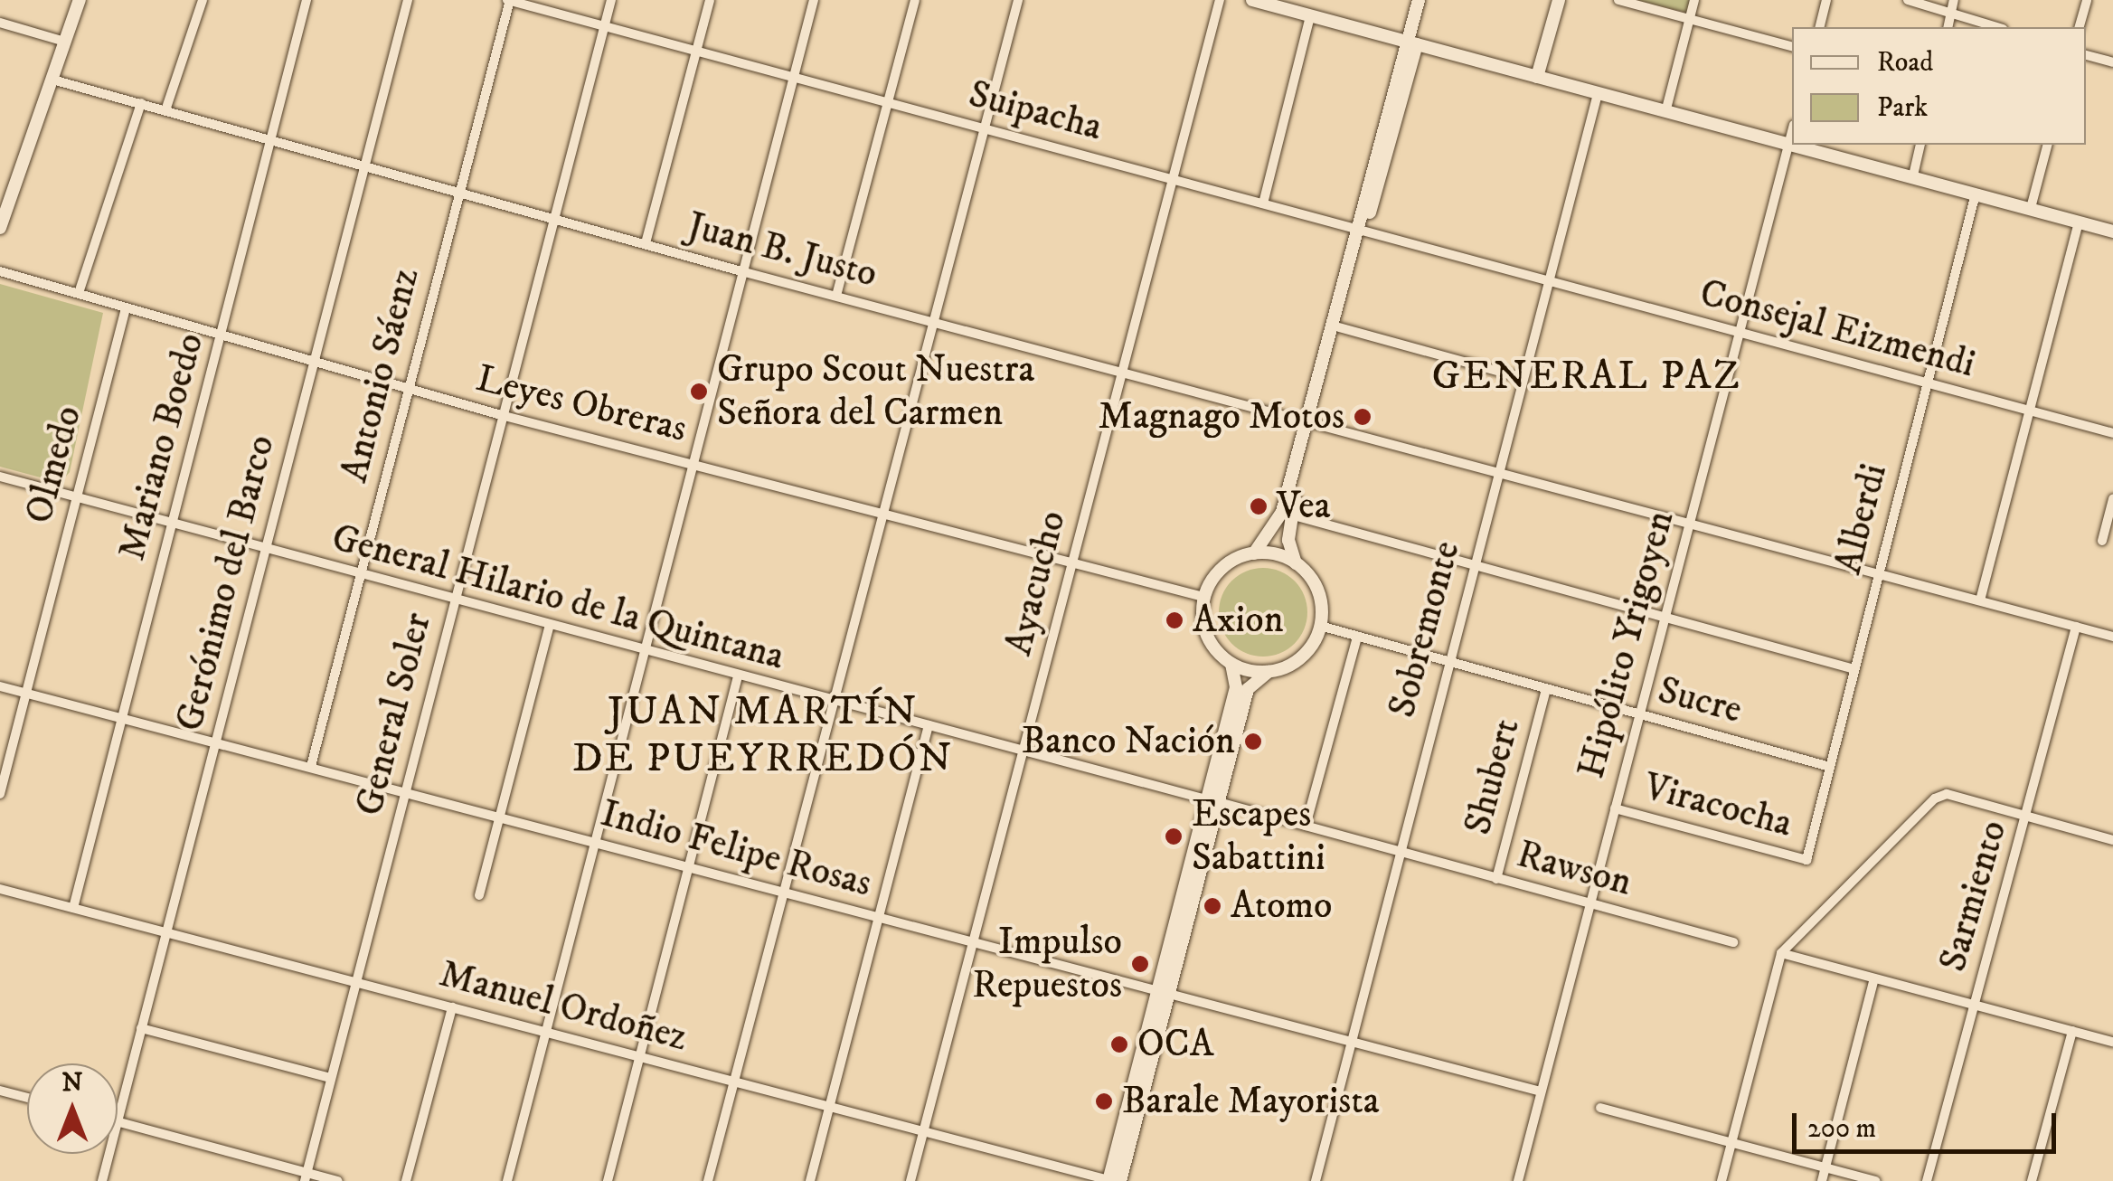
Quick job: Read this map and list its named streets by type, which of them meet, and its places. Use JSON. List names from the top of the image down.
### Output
{
  "streets": {
    "street": [
      "Suipacha",
      "Juan B. Justo",
      "Consejal Eizmendi",
      "Antonio Sáenz",
      "Leyes Obreras",
      "Mariano Boedo",
      "Olmedo",
      "Alberdi",
      "Gerónimo del Barco",
      "Ayacucho",
      "General Hilario de la Quintana",
      "Sobremonte",
      "Hipólito Yrigoyen",
      "Sucre",
      "General Soler",
      "Shubert",
      "Viracocha",
      "Indio Felipe Rosas",
      "Rawson",
      "Sarmiento",
      "Manuel Ordoñez"
    ]
  },
  "crossings": [
    ["Suipacha", "Consejal Eizmendi"],
    ["Suipacha", "Antonio Sáenz"],
    ["Suipacha", "Ayacucho"],
    ["Suipacha", "Sobremonte"],
    ["Suipacha", "General Soler"],
    ["Juan B. Justo", "Antonio Sáenz"],
    ["Juan B. Justo", "Mariano Boedo"],
    ["Juan B. Justo", "Alberdi"],
    ["Juan B. Justo", "Gerónimo del Barco"],
    ["Juan B. Justo", "Ayacucho"],
    ["Juan B. Justo", "Sobremonte"],
    ["Juan B. Justo", "Hipólito Yrigoyen"],
    ["Juan B. Justo", "General Soler"],
    ["Juan B. Justo", "Sarmiento"],
    ["Consejal Eizmendi", "Alberdi"],
    ["Consejal Eizmendi", "Sobremonte"],
    ["Consejal Eizmendi", "Hipólito Yrigoyen"],
    ["Antonio Sáenz", "Leyes Obreras"],
    ["Antonio Sáenz", "General Hilario de la Quintana"],
    ["Antonio Sáenz", "Indio Felipe Rosas"],
    ["Leyes Obreras", "Mariano Boedo"],
    ["Leyes Obreras", "Olmedo"],
    ["Leyes Obreras", "Gerónimo del Barco"],
    ["Leyes Obreras", "Ayacucho"],
    ["Leyes Obreras", "General Soler"],
    ["Mariano Boedo", "General Hilario de la Quintana"],
    ["Mariano Boedo", "Indio Felipe Rosas"],
    ["Mariano Boedo", "Manuel Ordoñez"],
    ["Olmedo", "General Hilario de la Quintana"],
    ["Olmedo", "Indio Felipe Rosas"],
    ["Alberdi", "Sucre"],
    ["Alberdi", "Viracocha"],
    ["Gerónimo del Barco", "General Hilario de la Quintana"],
    ["Gerónimo del Barco", "Indio Felipe Rosas"],
    ["Gerónimo del Barco", "Manuel Ordoñez"],
    ["Ayacucho", "General Hilario de la Quintana"],
    ["Ayacucho", "Indio Felipe Rosas"],
    ["Ayacucho", "Manuel Ordoñez"],
    ["General Hilario de la Quintana", "Sobremonte"],
    ["General Hilario de la Quintana", "General Soler"],
    ["General Hilario de la Quintana", "Rawson"],
    ["Sobremonte", "Sucre"],
    ["Sobremonte", "Indio Felipe Rosas"],
    ["Sobremonte", "Rawson"],
    ["Hipólito Yrigoyen", "Sucre"],
    ["Hipólito Yrigoyen", "Viracocha"],
    ["Hipólito Yrigoyen", "Indio Felipe Rosas"],
    ["Hipólito Yrigoyen", "Rawson"],
    ["Sucre", "Shubert"],
    ["General Soler", "Indio Felipe Rosas"],
    ["General Soler", "Manuel Ordoñez"],
    ["Shubert", "Rawson"]
  ],
  "districts": ["GENERAL PAZ", "JUAN MARTÍN DE PUEYRREDÓN"],
  "places": [
    "Grupo Scout Nuestra Señora del Carmen",
    "Magnago Motos",
    "Vea",
    "Axion",
    "Banco Nación",
    "Escapes Sabattini",
    "Atomo",
    "Impulso Repuestos",
    "OCA",
    "Barale Mayorista"
  ],
  "legend": ["Road", "Park"],
  "scale_bar": "200 m",
  "north": "top"
}
